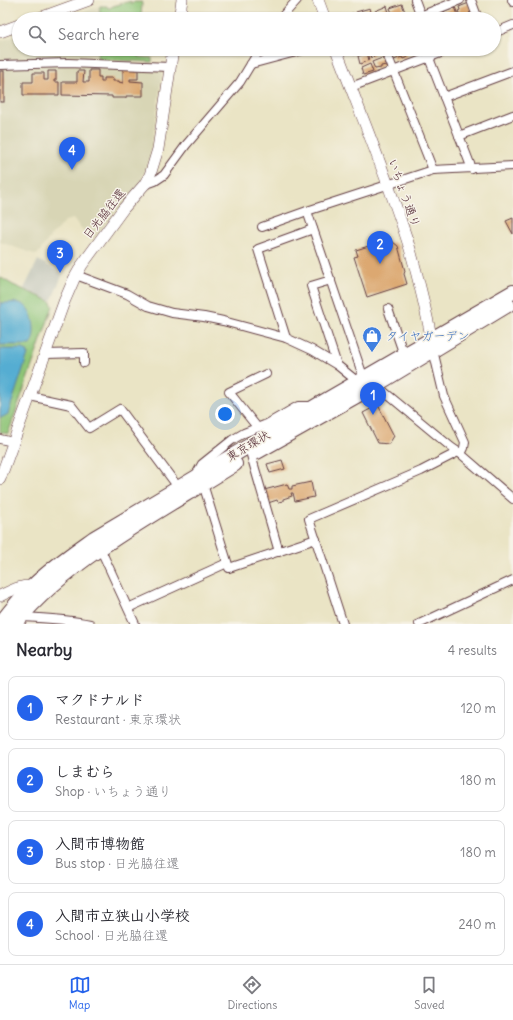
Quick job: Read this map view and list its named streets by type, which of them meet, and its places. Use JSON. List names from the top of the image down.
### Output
{
  "streets": {
    "highway": ["東京環状"],
    "street": ["いちょう通り", "日光脇往還"]
  },
  "crossings": [
    ["いちょう通り", "東京環状"]
  ],
  "places": {
    "shop": ["タイヤガーデン"]
  },
  "page": {
    "search": "Search here",
    "pins": [
      "4",
      "2",
      "3",
      "1"
    ],
    "heading": ["Nearby", "4 results"],
    "list": [
      {
        "mark": "1",
        "name": "マクドナルド",
        "note": "Restaurant · 東京環状",
        "value": "120 m"
      },
      {
        "mark": "2",
        "name": "しまむら",
        "note": "Shop · いちょう通り",
        "value": "180 m"
      },
      {
        "mark": "3",
        "name": "入間市博物館",
        "note": "Bus stop · 日光脇往還",
        "value": "180 m"
      },
      {
        "mark": "4",
        "name": "入間市立狭山小学校",
        "note": "School · 日光脇往還",
        "value": "240 m"
      }
    ],
    "nav": ["Map", "Directions", "Saved"]
  }
}
